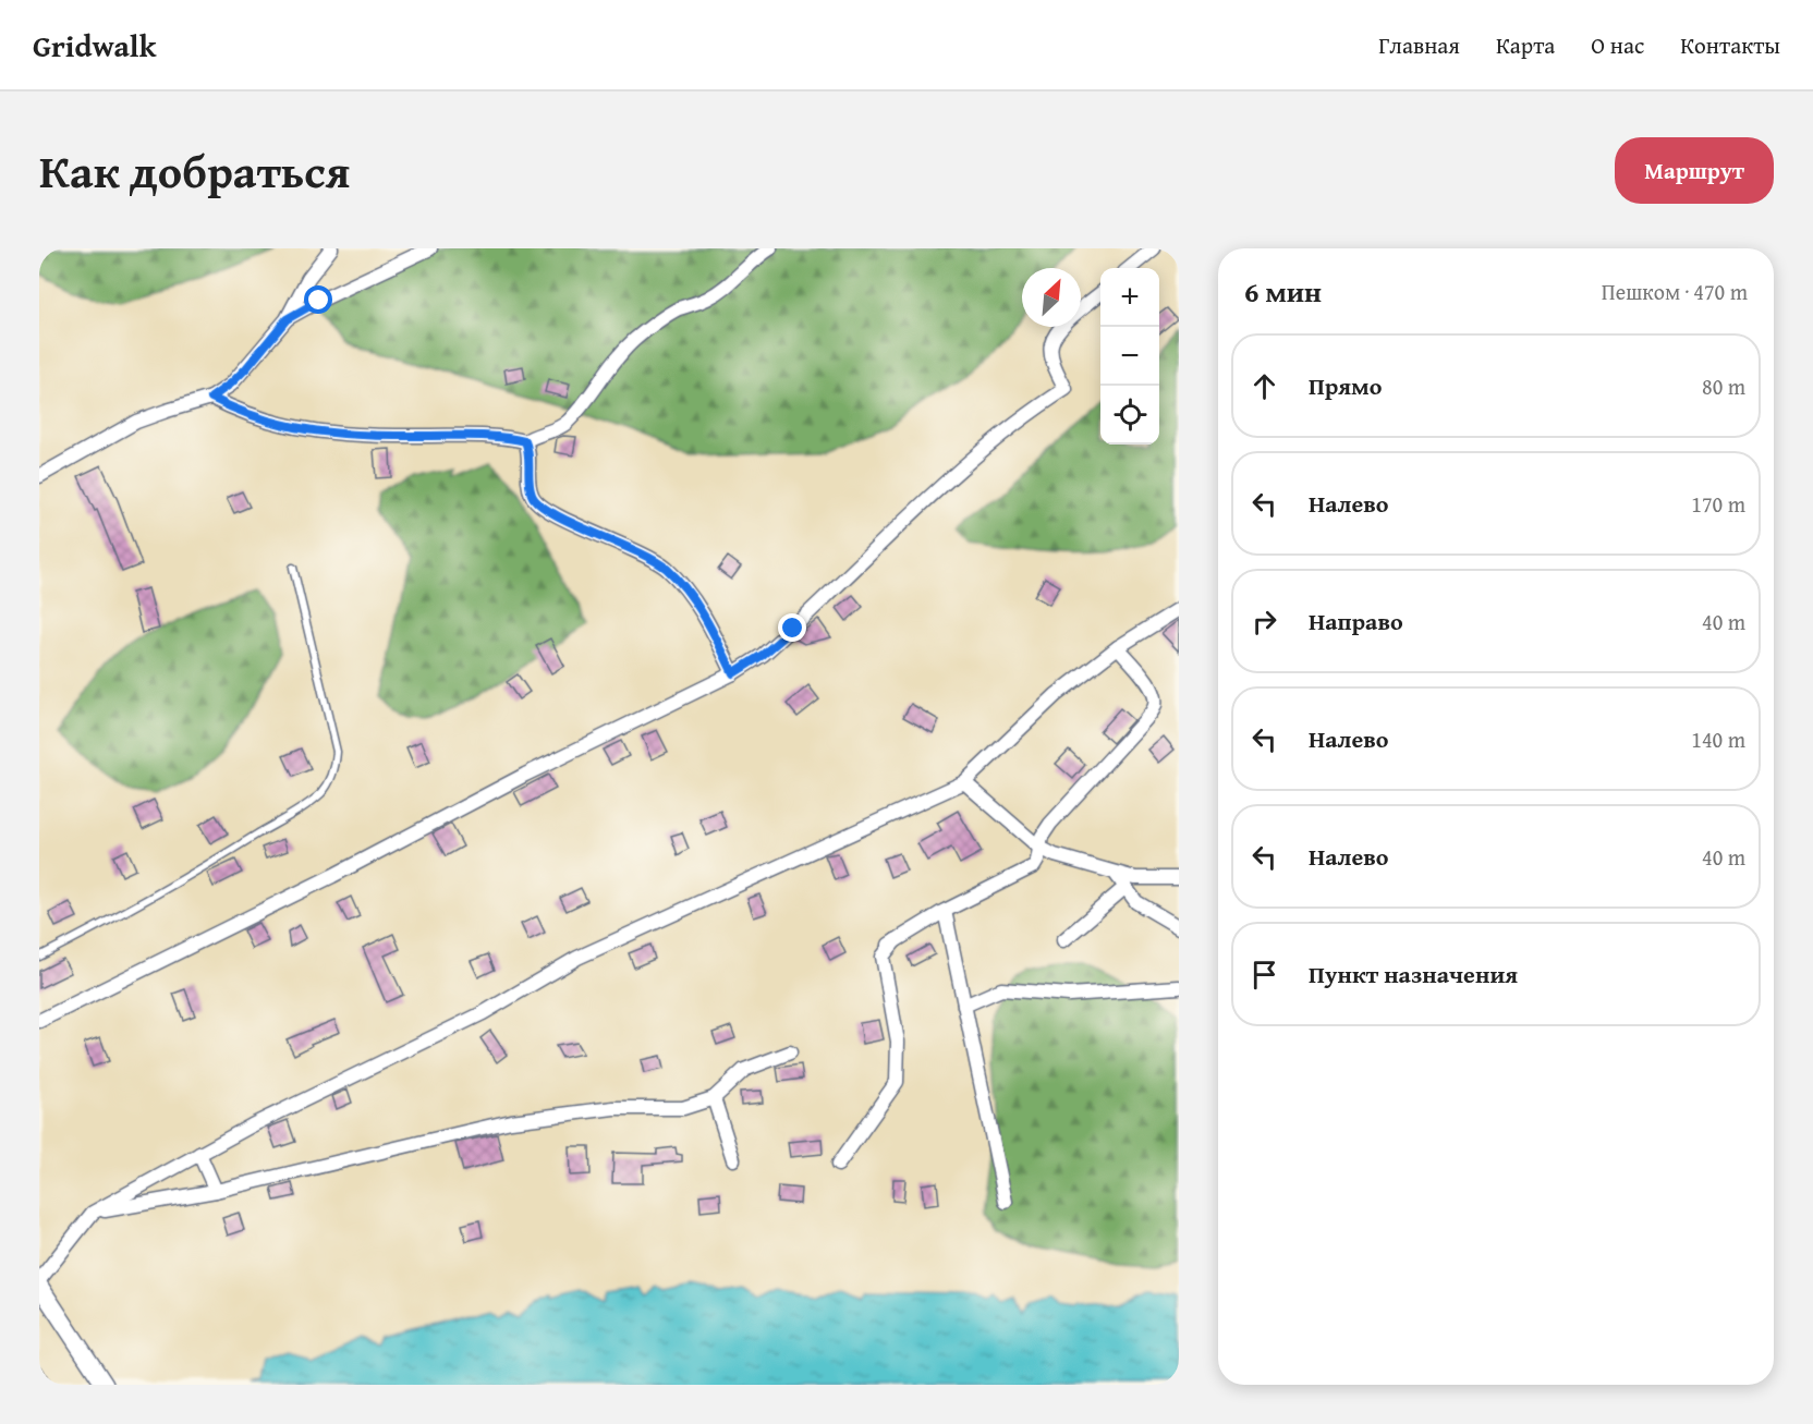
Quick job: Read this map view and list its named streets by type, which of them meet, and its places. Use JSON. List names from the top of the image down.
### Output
{
  "north": "top right",
  "page": {
    "header": "Gridwalk",
    "nav": [
      "Главная",
      "Карта",
      "О нас",
      "Контакты"
    ],
    "title": "Как добраться",
    "buttons": "Маршрут",
    "heading": ["6 мин", "Пешком · 470 m"],
    "map_buttons": ["+", "−"],
    "list": [
      ["Прямо", "80 m"],
      ["Налево", "170 m"],
      ["Направо", "40 m"],
      ["Налево", "140 m"],
      ["Налево", "40 m"],
      "Пункт назначения"
    ]
  }
}
